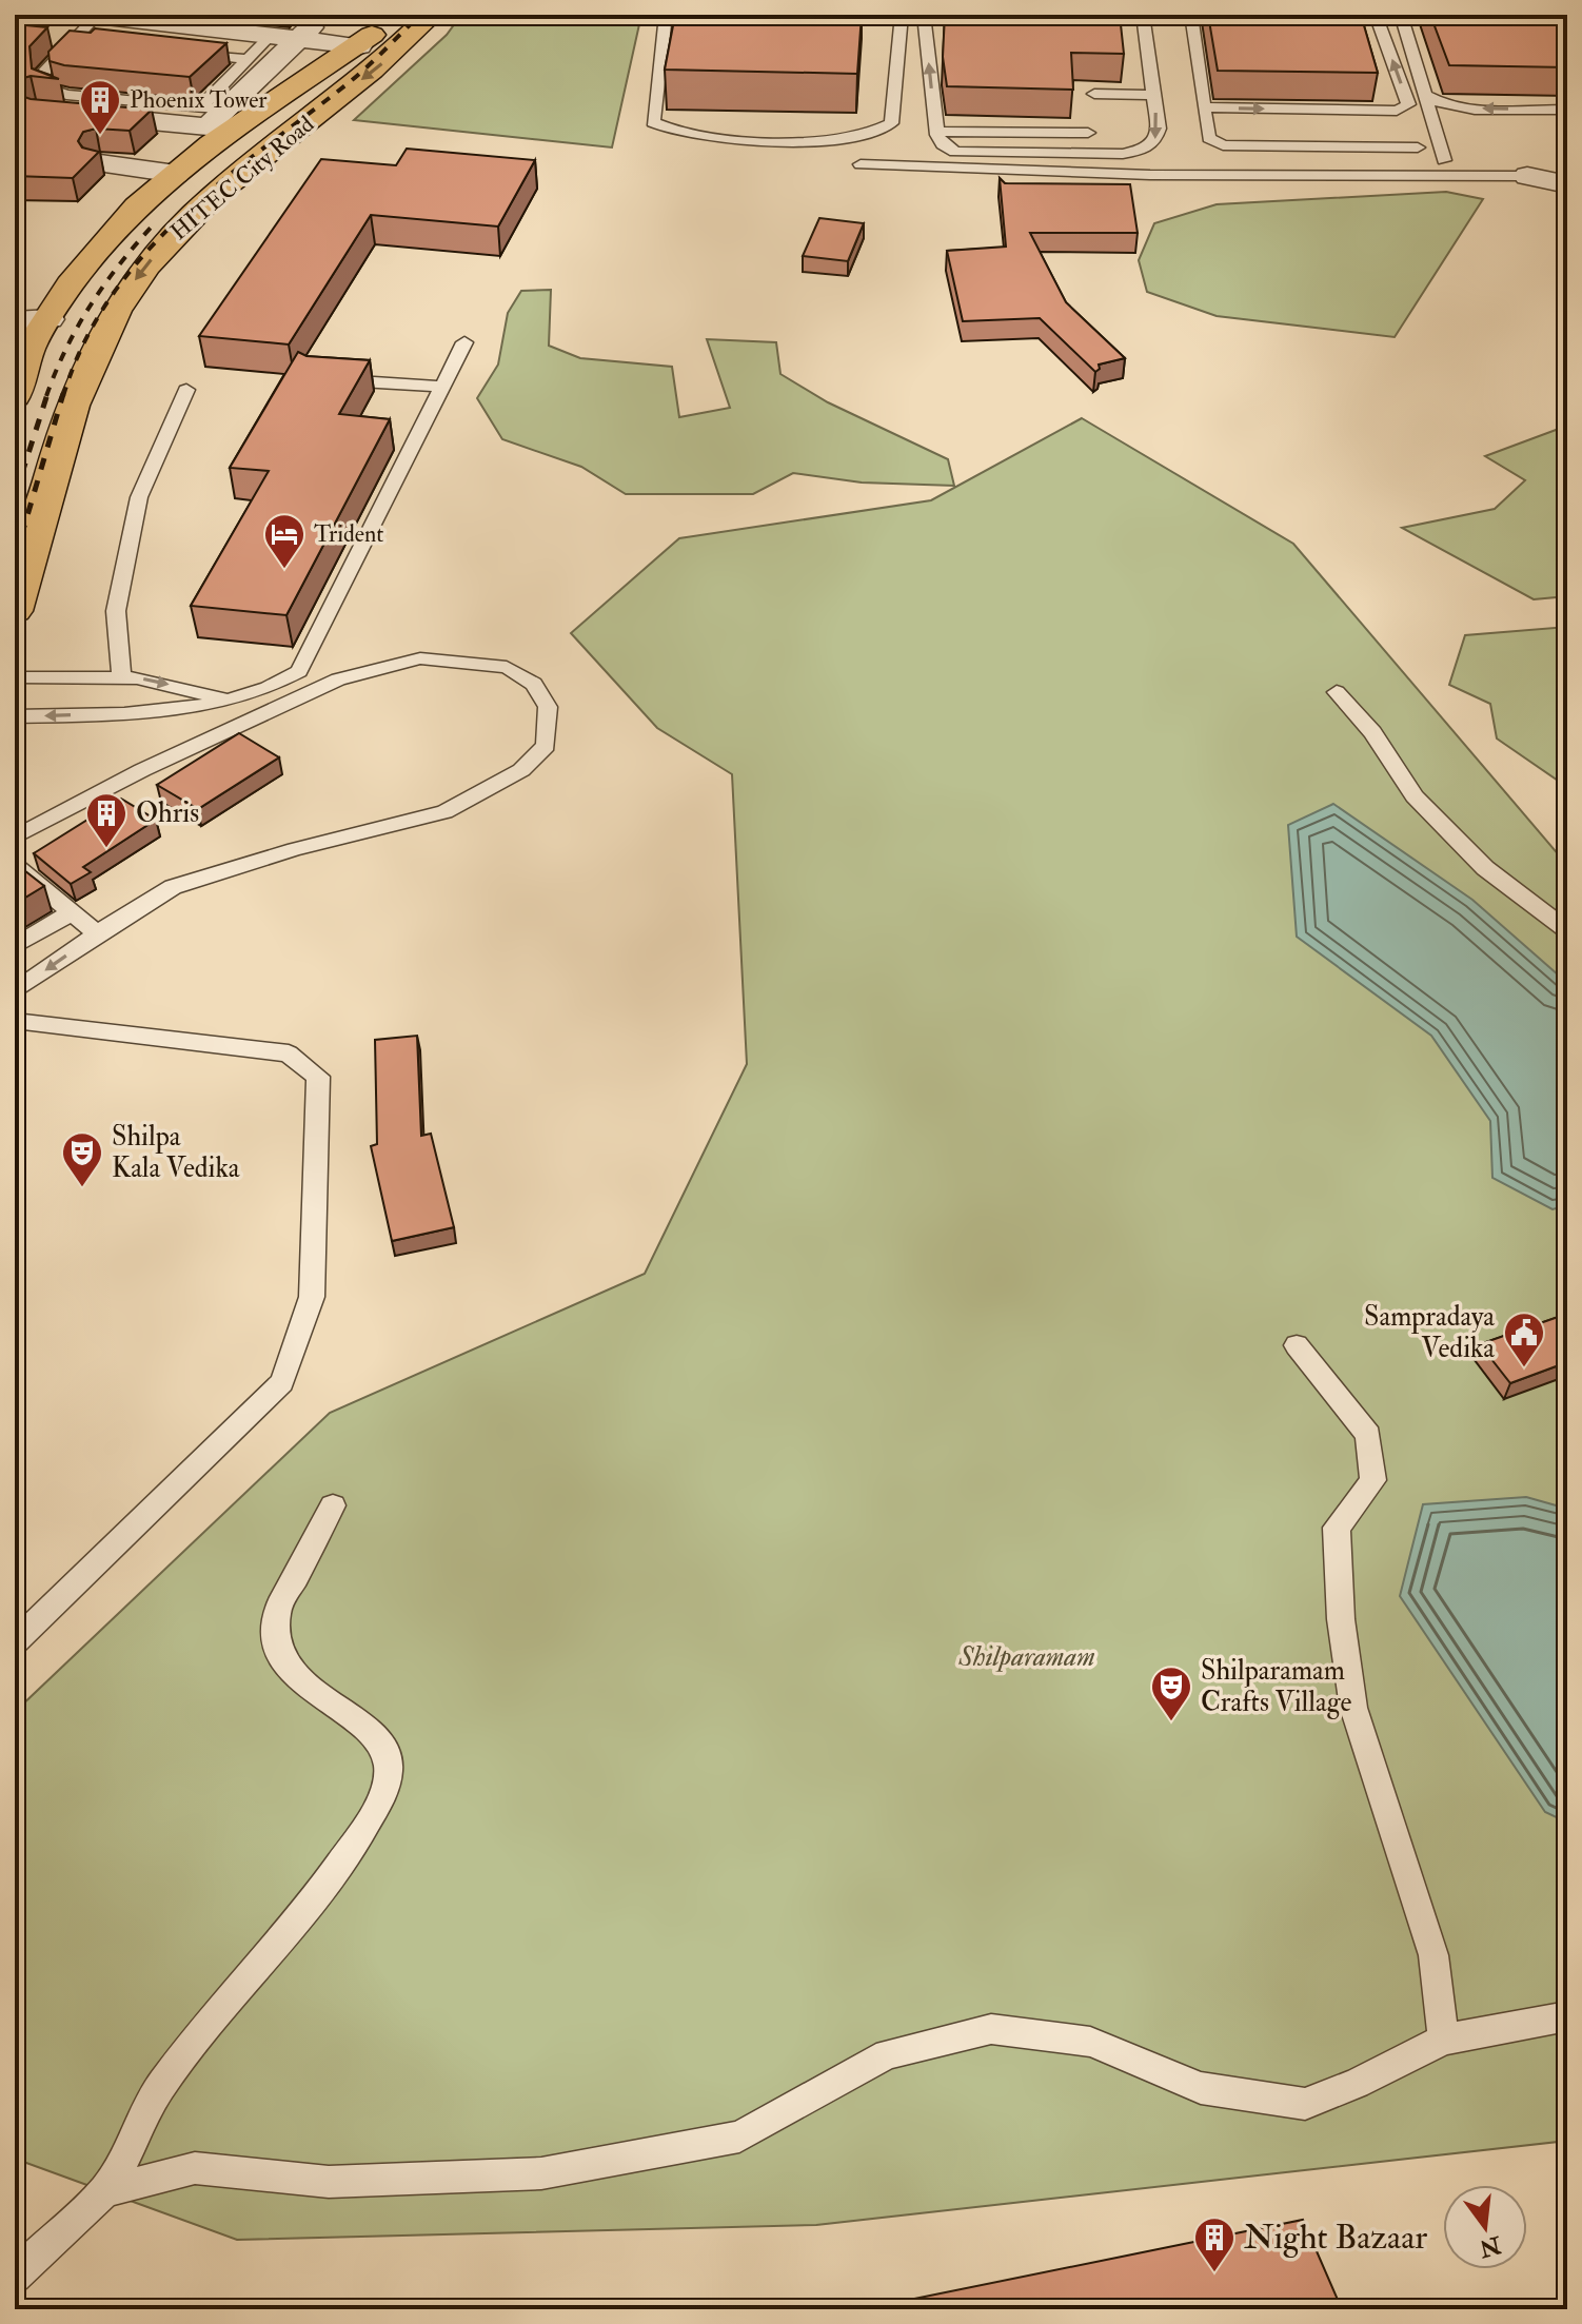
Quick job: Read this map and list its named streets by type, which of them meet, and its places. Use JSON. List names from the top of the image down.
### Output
{
  "streets": {
    "main road": ["HITEC City Road"]
  },
  "parks": ["Shilparamam"],
  "places": {
    "building": ["Phoenix Tower", "Ohris", "Night Bazaar"],
    "hotel": ["Trident"],
    "theatre": ["Shilpa Kala Vedika", "Shilparamam Crafts Village"],
    "public building": ["Sampradaya Vedika"]
  },
  "north": "bottom"
}
